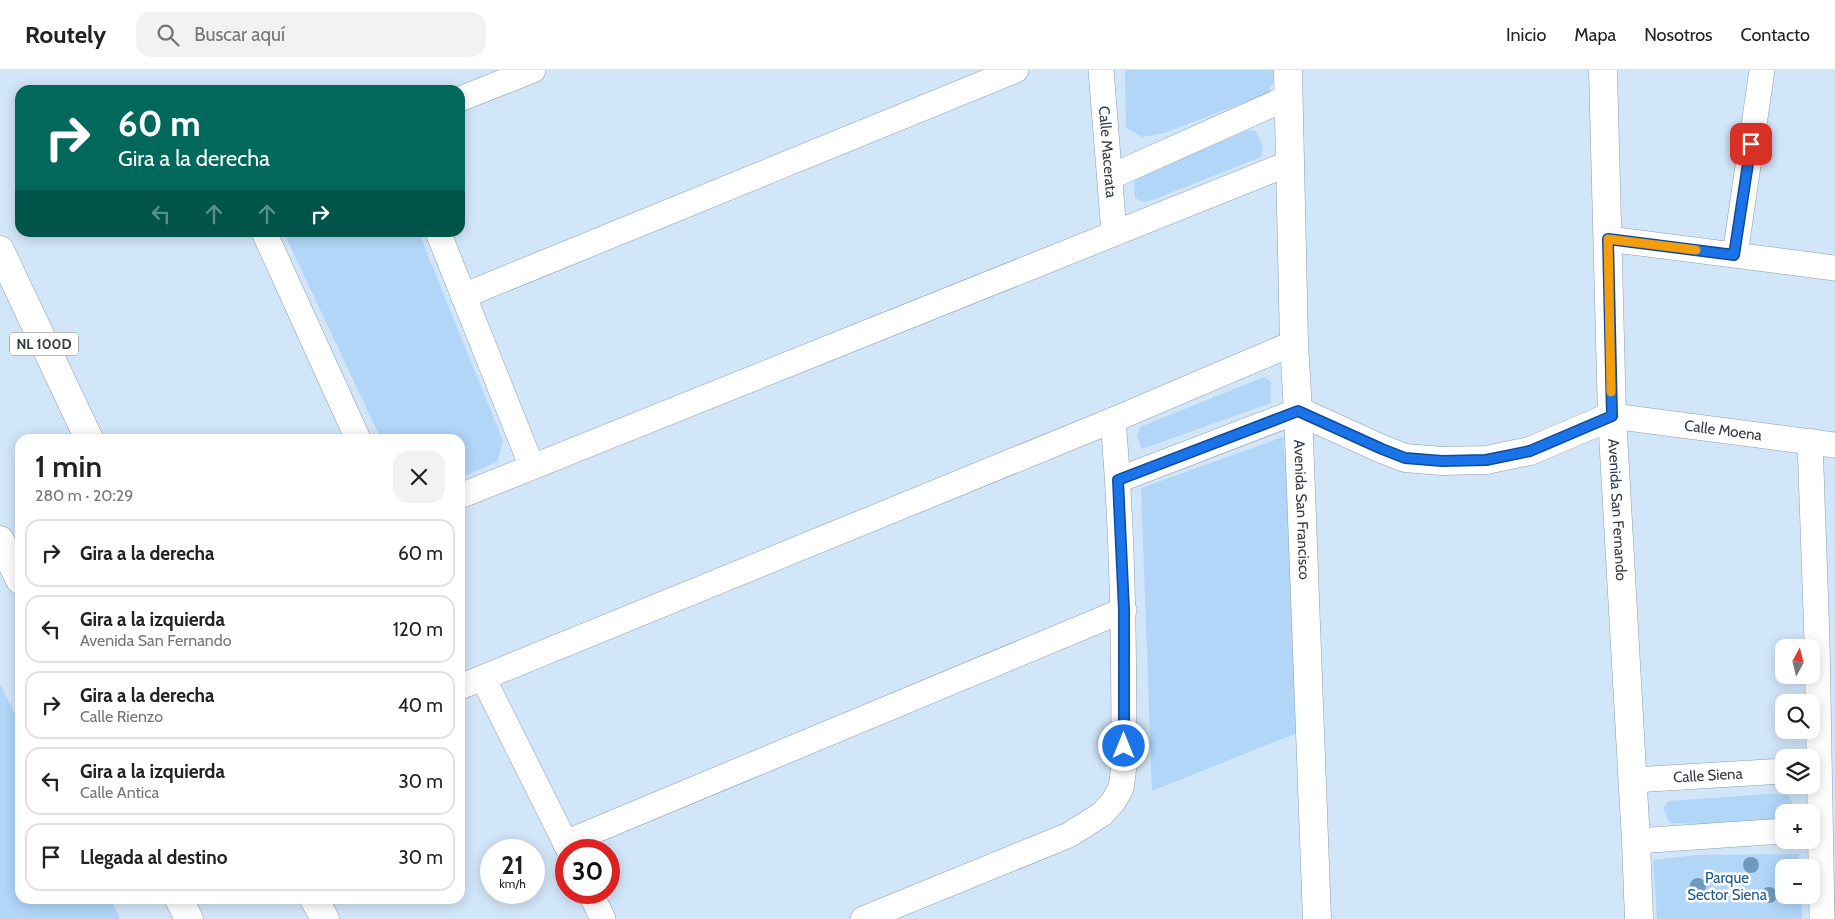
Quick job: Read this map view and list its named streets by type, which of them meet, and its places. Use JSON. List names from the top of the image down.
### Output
{
  "streets": {
    "main road": ["NL 100D", "Avenida San Francisco", "Avenida San Fernando"],
    "street": ["Calle Macerata", "Calle Moena", "Calle Siena"]
  },
  "crossings": [
    ["Calle Moena", "Avenida San Fernando"],
    ["Avenida San Fernando", "Calle Siena"]
  ],
  "parks": ["Parque Sector Siena"],
  "north": "top",
  "page": {
    "header": "Routely",
    "search": "Buscar aquí",
    "nav": [
      "Inicio",
      "Mapa",
      "Nosotros",
      "Contacto"
    ],
    "turn": ["60 m", "Gira a la derecha"],
    "heading": ["1 min", "280 m · 20:29"],
    "list": [
      {
        "name": "Gira a la derecha",
        "value": "60 m"
      },
      {
        "name": "Gira a la izquierda",
        "note": "Avenida San Fernando",
        "value": "120 m"
      },
      {
        "name": "Gira a la derecha",
        "note": "Calle Rienzo",
        "value": "40 m"
      },
      {
        "name": "Gira a la izquierda",
        "note": "Calle Antica",
        "value": "30 m"
      },
      {
        "name": "Llegada al destino",
        "value": "30 m"
      }
    ],
    "map_buttons": ["+", "−"],
    "speed": "21 km/h",
    "limit": "30"
  }
}
